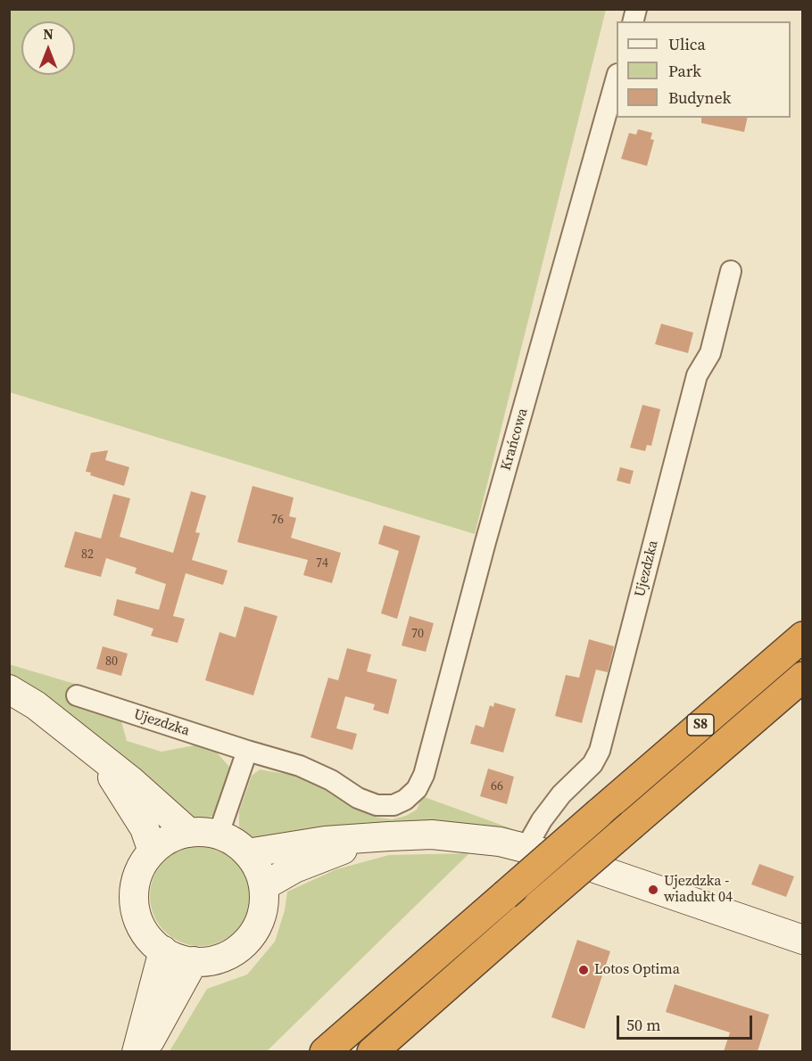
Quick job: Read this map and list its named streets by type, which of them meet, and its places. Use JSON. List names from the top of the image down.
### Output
{
  "streets": {
    "highway": ["S8"],
    "street": ["Krańcowa", "Ujezdzka"]
  },
  "crossings": [
    ["Krańcowa", "Ujezdzka"]
  ],
  "places": ["Ujezdzka - wiadukt 04", "Lotos Optima"],
  "house_numbers": [
    "76",
    "82",
    "74",
    "70",
    "80",
    "66"
  ],
  "legend": ["Ulica", "Park", "Budynek"],
  "scale_bar": "50 m",
  "north": "top"
}
